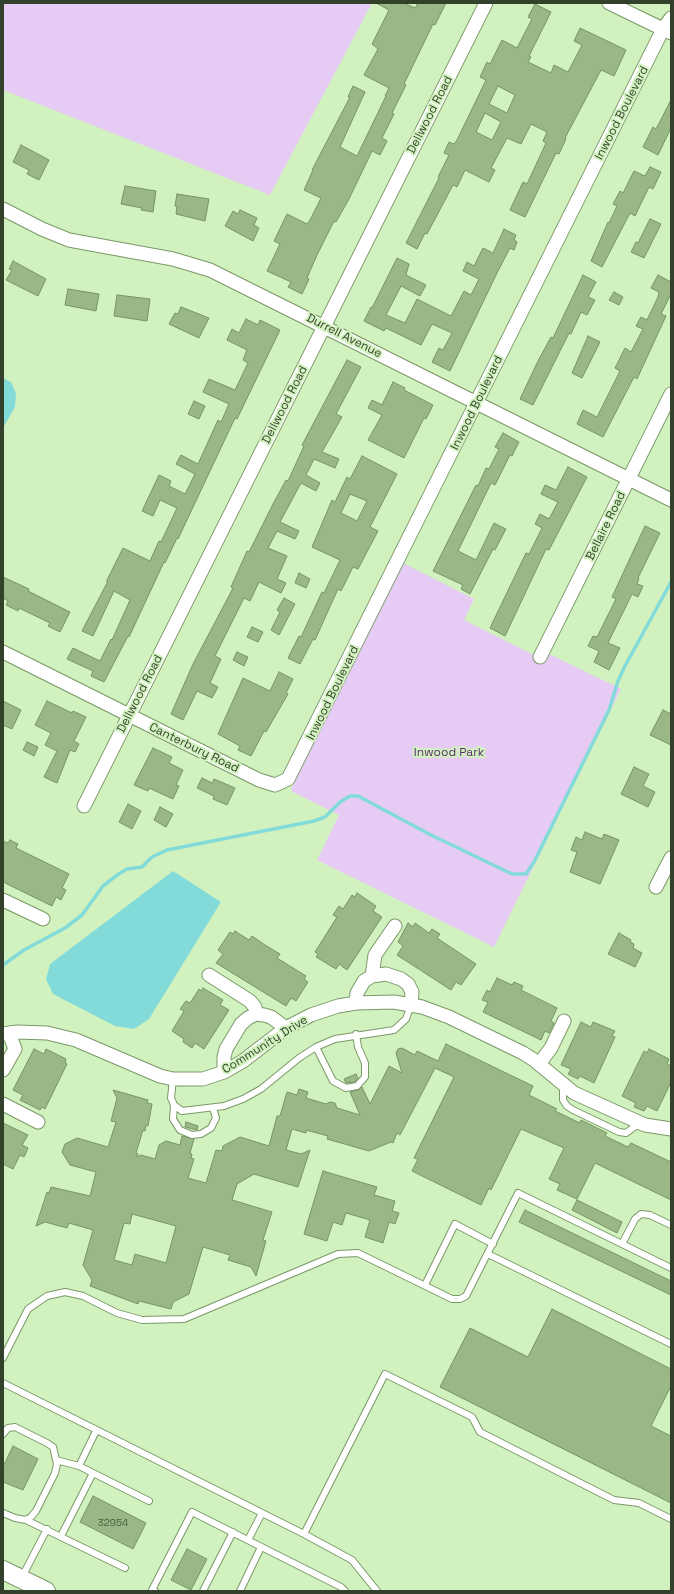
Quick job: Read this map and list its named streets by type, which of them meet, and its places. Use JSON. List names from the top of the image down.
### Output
{
  "streets": {
    "street": [
      "Inwood Boulevard",
      "Dellwood Road",
      "Durrell Avenue",
      "Bellaire Road",
      "Canterbury Road",
      "Community Drive"
    ]
  },
  "crossings": [
    ["Inwood Boulevard", "Durrell Avenue"],
    ["Inwood Boulevard", "Canterbury Road"],
    ["Dellwood Road", "Durrell Avenue"],
    ["Dellwood Road", "Canterbury Road"],
    ["Durrell Avenue", "Bellaire Road"]
  ],
  "parks": ["Inwood Park"],
  "house_numbers": ["32954"]
}
